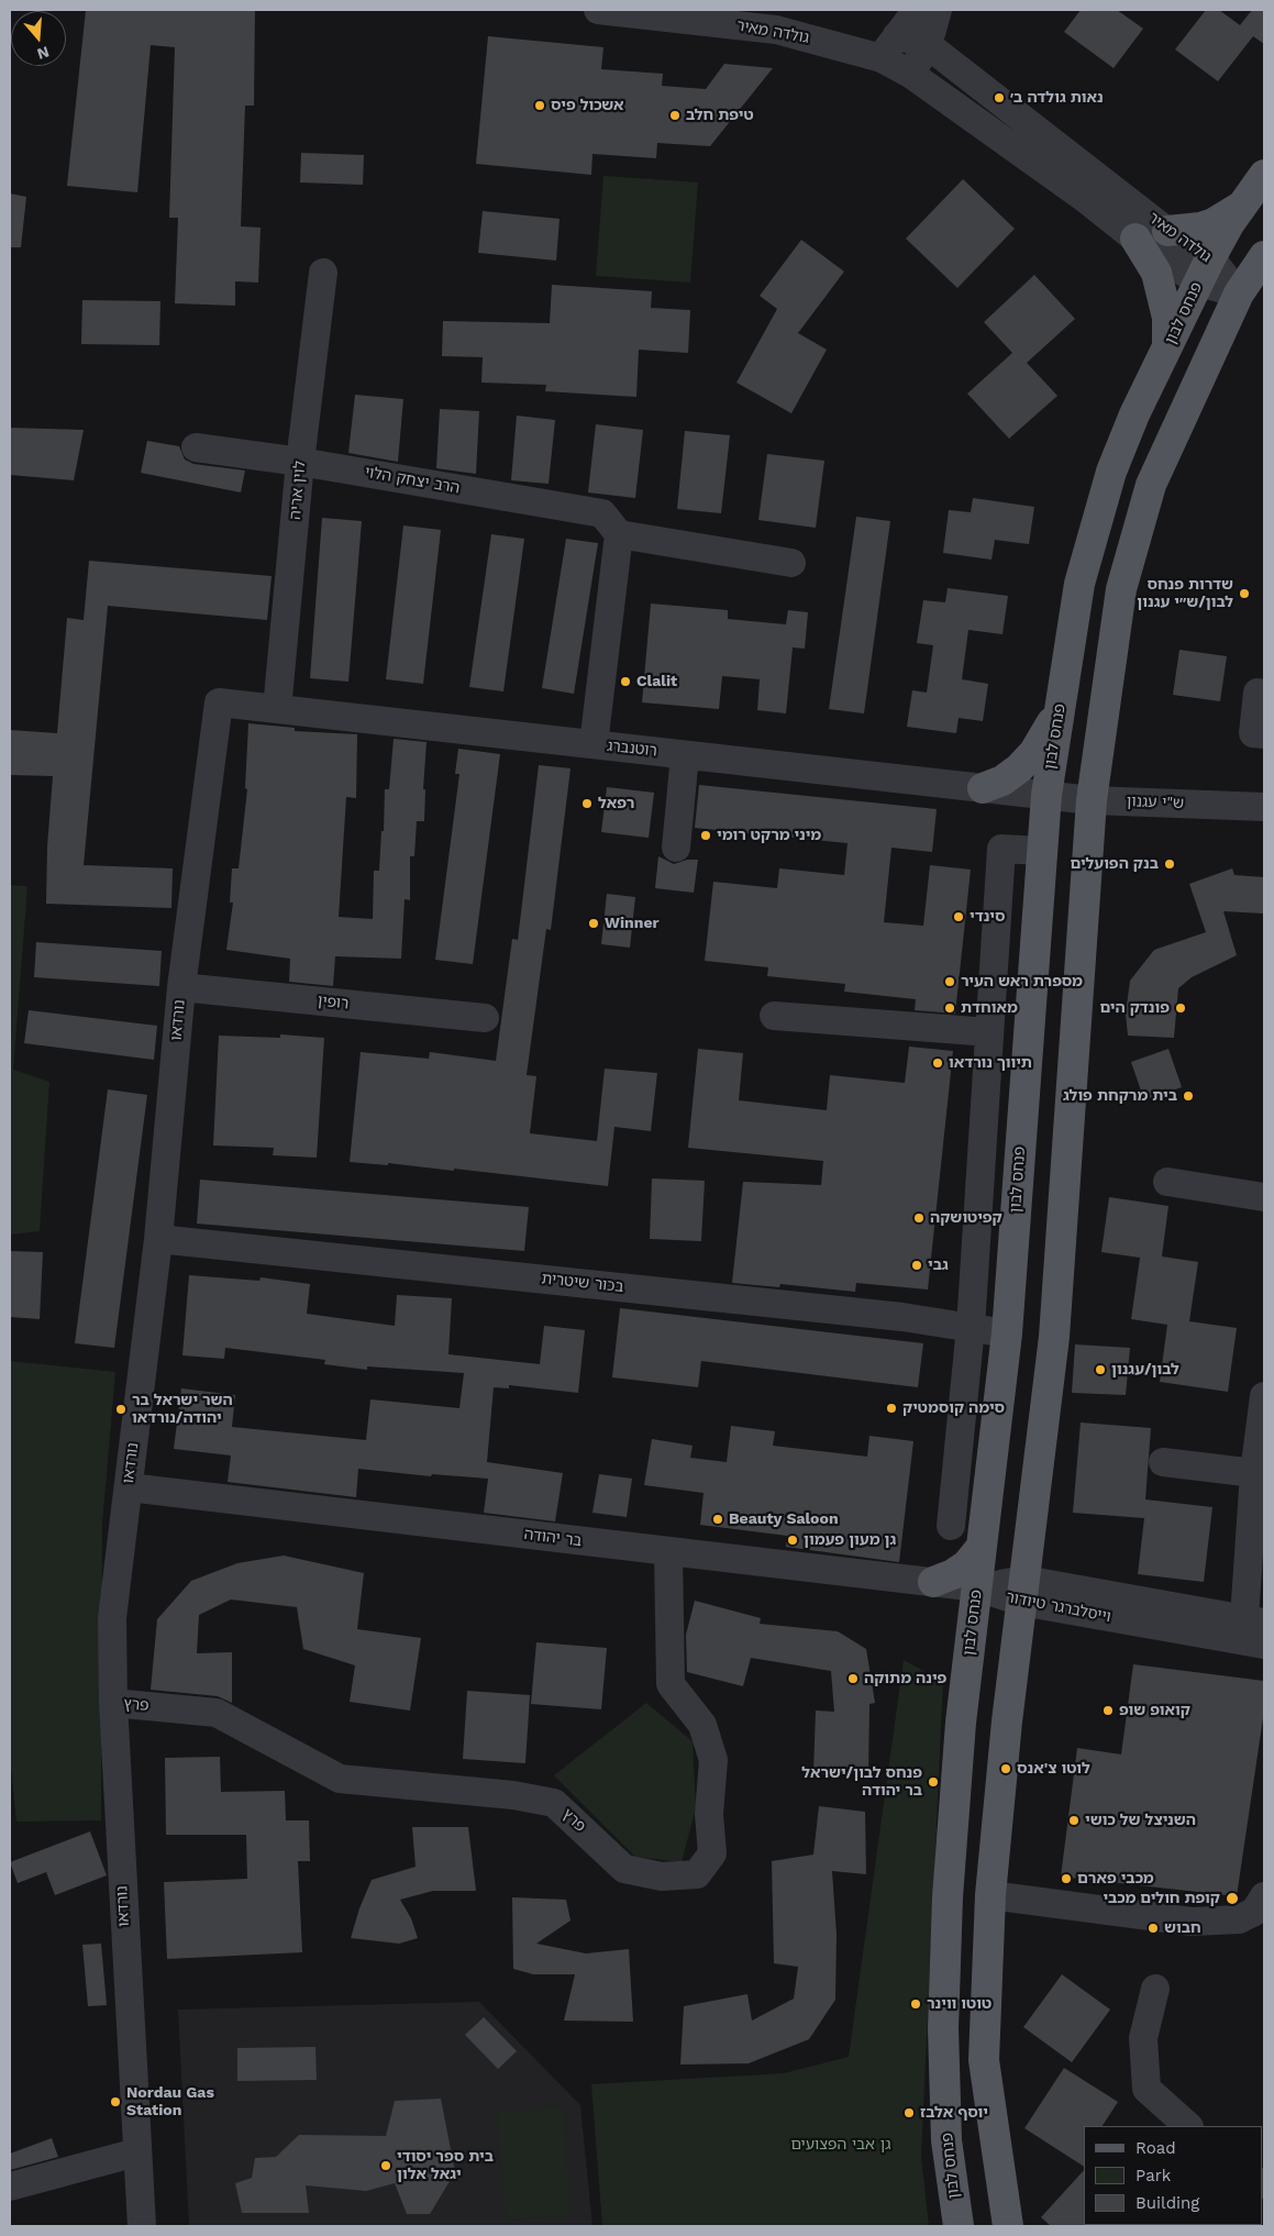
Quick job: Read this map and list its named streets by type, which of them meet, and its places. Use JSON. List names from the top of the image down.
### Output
{
  "streets": {
    "main road": ["פנחס לבון"],
    "street": [
      "גולדה מאיר",
      "הרב יצחק הלוי",
      "לוין אריה",
      "רוטנברג",
      "ש\"י עגנון",
      "רופין",
      "נורדאו",
      "בכור שיטרית",
      "בר יהודה",
      "וייסלברגר טיודור",
      "פרץ"
    ]
  },
  "crossings": [
    ["גולדה מאיר", "פנחס לבון"],
    ["פנחס לבון", "רוטנברג"],
    ["פנחס לבון", "ש\"י עגנון"],
    ["פנחס לבון", "בכור שיטרית"],
    ["פנחס לבון", "בר יהודה"],
    ["פנחס לבון", "וייסלברגר טיודור"],
    ["הרב יצחק הלוי", "לוין אריה"],
    ["לוין אריה", "רוטנברג"],
    ["רוטנברג", "ש\"י עגנון"],
    ["רוטנברג", "נורדאו"],
    ["רופין", "נורדאו"],
    ["נורדאו", "בכור שיטרית"],
    ["נורדאו", "בר יהודה"],
    ["נורדאו", "פרץ"],
    ["בר יהודה", "וייסלברגר טיודור"],
    ["בר יהודה", "פרץ"]
  ],
  "parks": ["גן אבי הפצועים"],
  "places": [
    "נאות גולדה ב׳",
    "אשכול פיס",
    "טיפת חלב",
    "שדרות פנחס לבון/ש״י עגנון",
    "Clalit",
    "רפאל",
    "מיני מרקט רומי",
    "בנק הפועלים",
    "סינדי",
    "Winner",
    "מספרת ראש העיר",
    "מאוחדת",
    "פונדק הים",
    "תיווך נורדאו",
    "בית מרקחת פולג",
    "קפיטושקה",
    "גבי",
    "לבון/עגנון",
    "סימה קוסמטיק",
    "השר ישראל בר יהודה/נורדאו",
    "Beauty Saloon",
    "גן מעון פעמון",
    "פינה מתוקה",
    "קואופ שופ",
    "לוטו צ'אנס",
    "פנחס לבון/ישראל בר יהודה",
    "השניצל של כושי",
    "מכבי פארם",
    "קופת חולים מכבי",
    "חבוש",
    "טוטו ווינר",
    "Nordau Gas Station",
    "יוסף אלבז",
    "בית ספר יסודי יגאל אלון"
  ],
  "legend": ["Road", "Park", "Building"],
  "north": "bottom"
}
